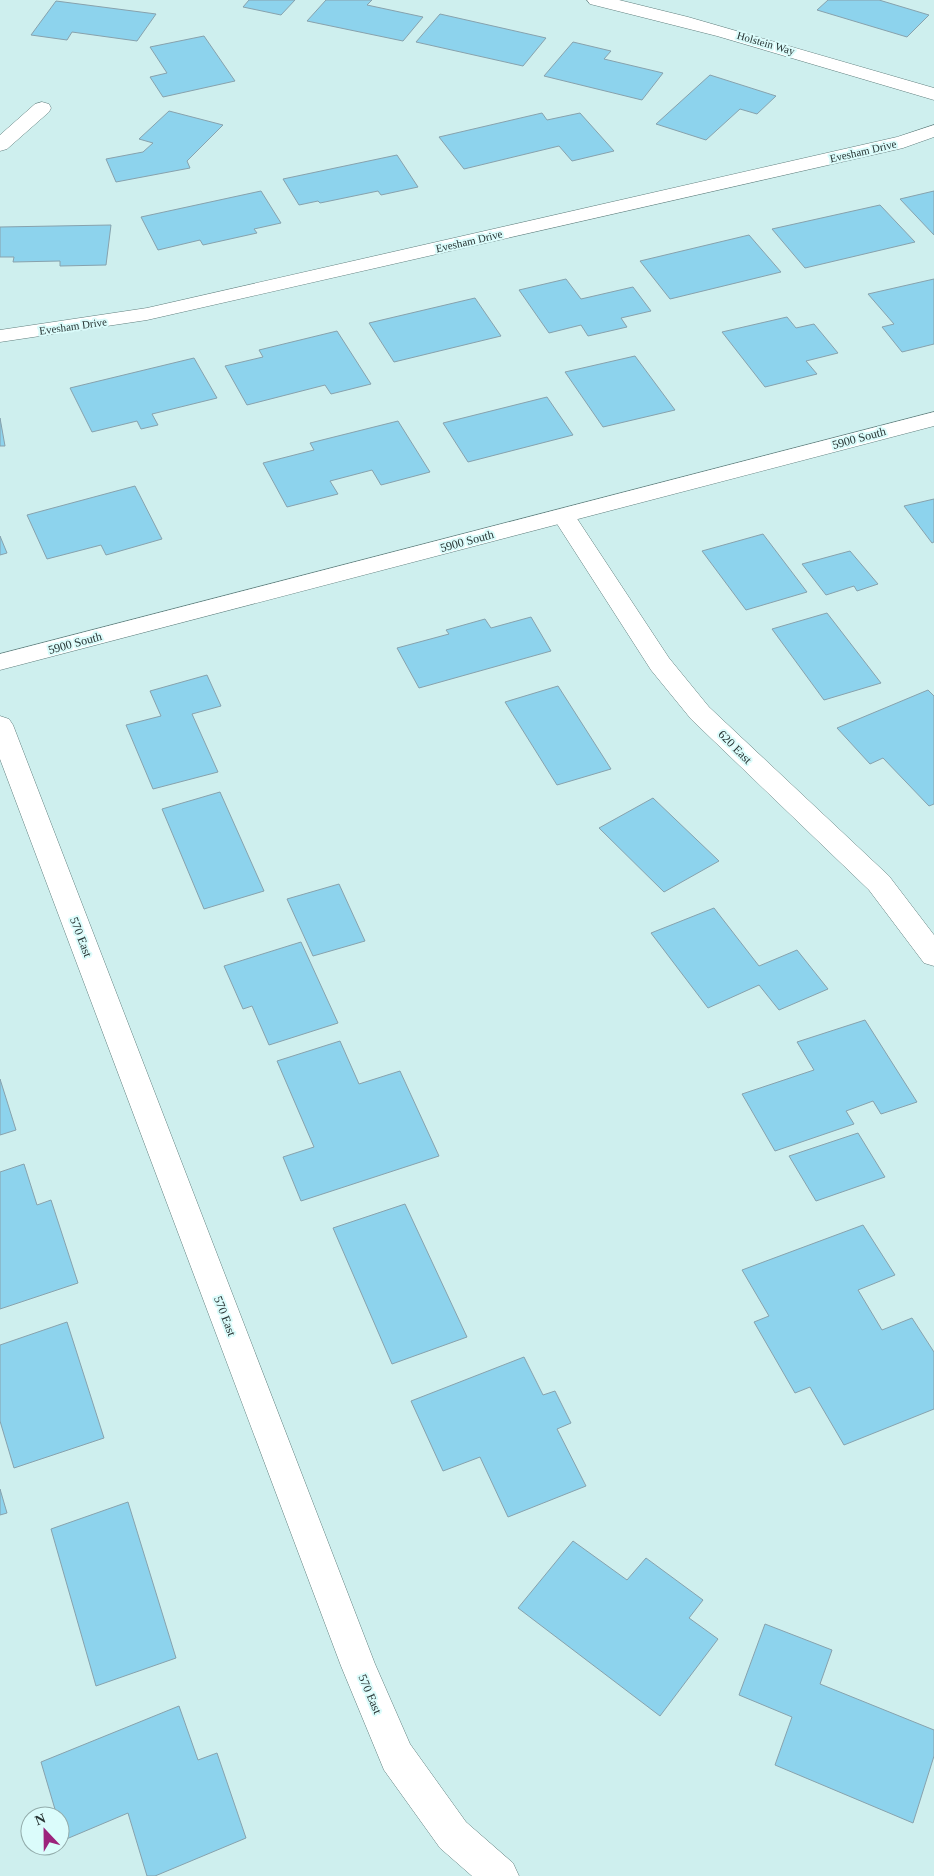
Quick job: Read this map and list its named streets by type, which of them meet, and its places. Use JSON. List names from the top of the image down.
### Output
{
  "streets": {
    "street": [
      "Holstein Way",
      "Evesham Drive",
      "5900 South",
      "620 East",
      "570 East"
    ]
  },
  "crossings": [
    ["5900 South", "620 East"]
  ],
  "north": "top"
}
